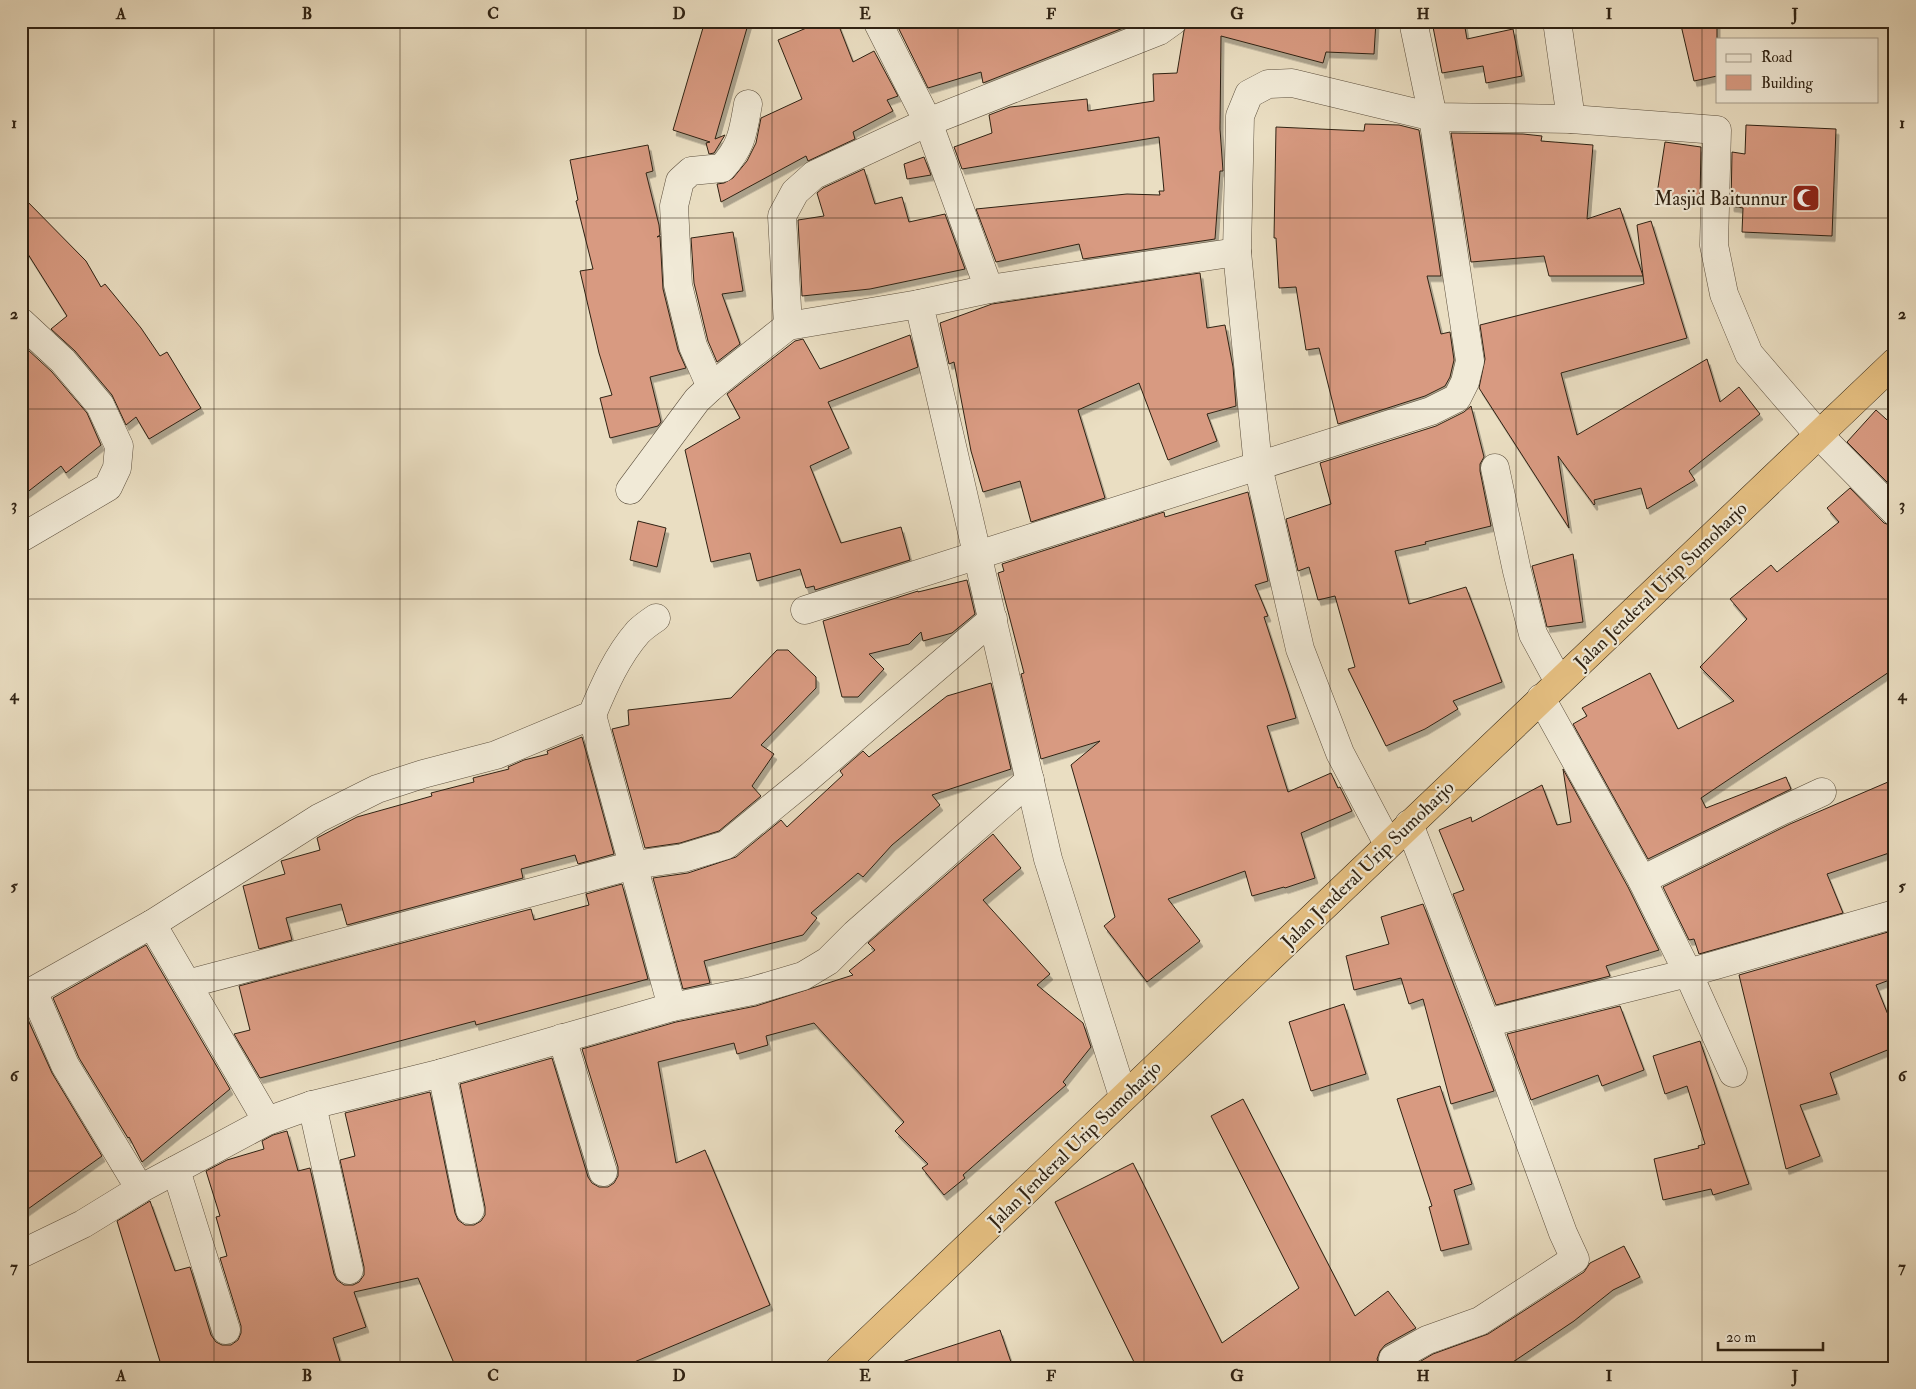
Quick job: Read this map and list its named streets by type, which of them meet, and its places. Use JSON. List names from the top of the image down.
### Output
{
  "streets": {
    "highway": ["Jalan Jenderal Urip Sumoharjo"]
  },
  "places": {
    "mosque": ["Masjid Baitunnur"]
  },
  "legend": ["Road", "Building"],
  "scale_bar": "20 m",
  "grid": {
    "columns": [
      "A",
      "B",
      "C",
      "D",
      "E",
      "F",
      "G",
      "H",
      "I",
      "J"
    ],
    "rows": [
      "1",
      "2",
      "3",
      "4",
      "5",
      "6",
      "7"
    ]
  }
}
